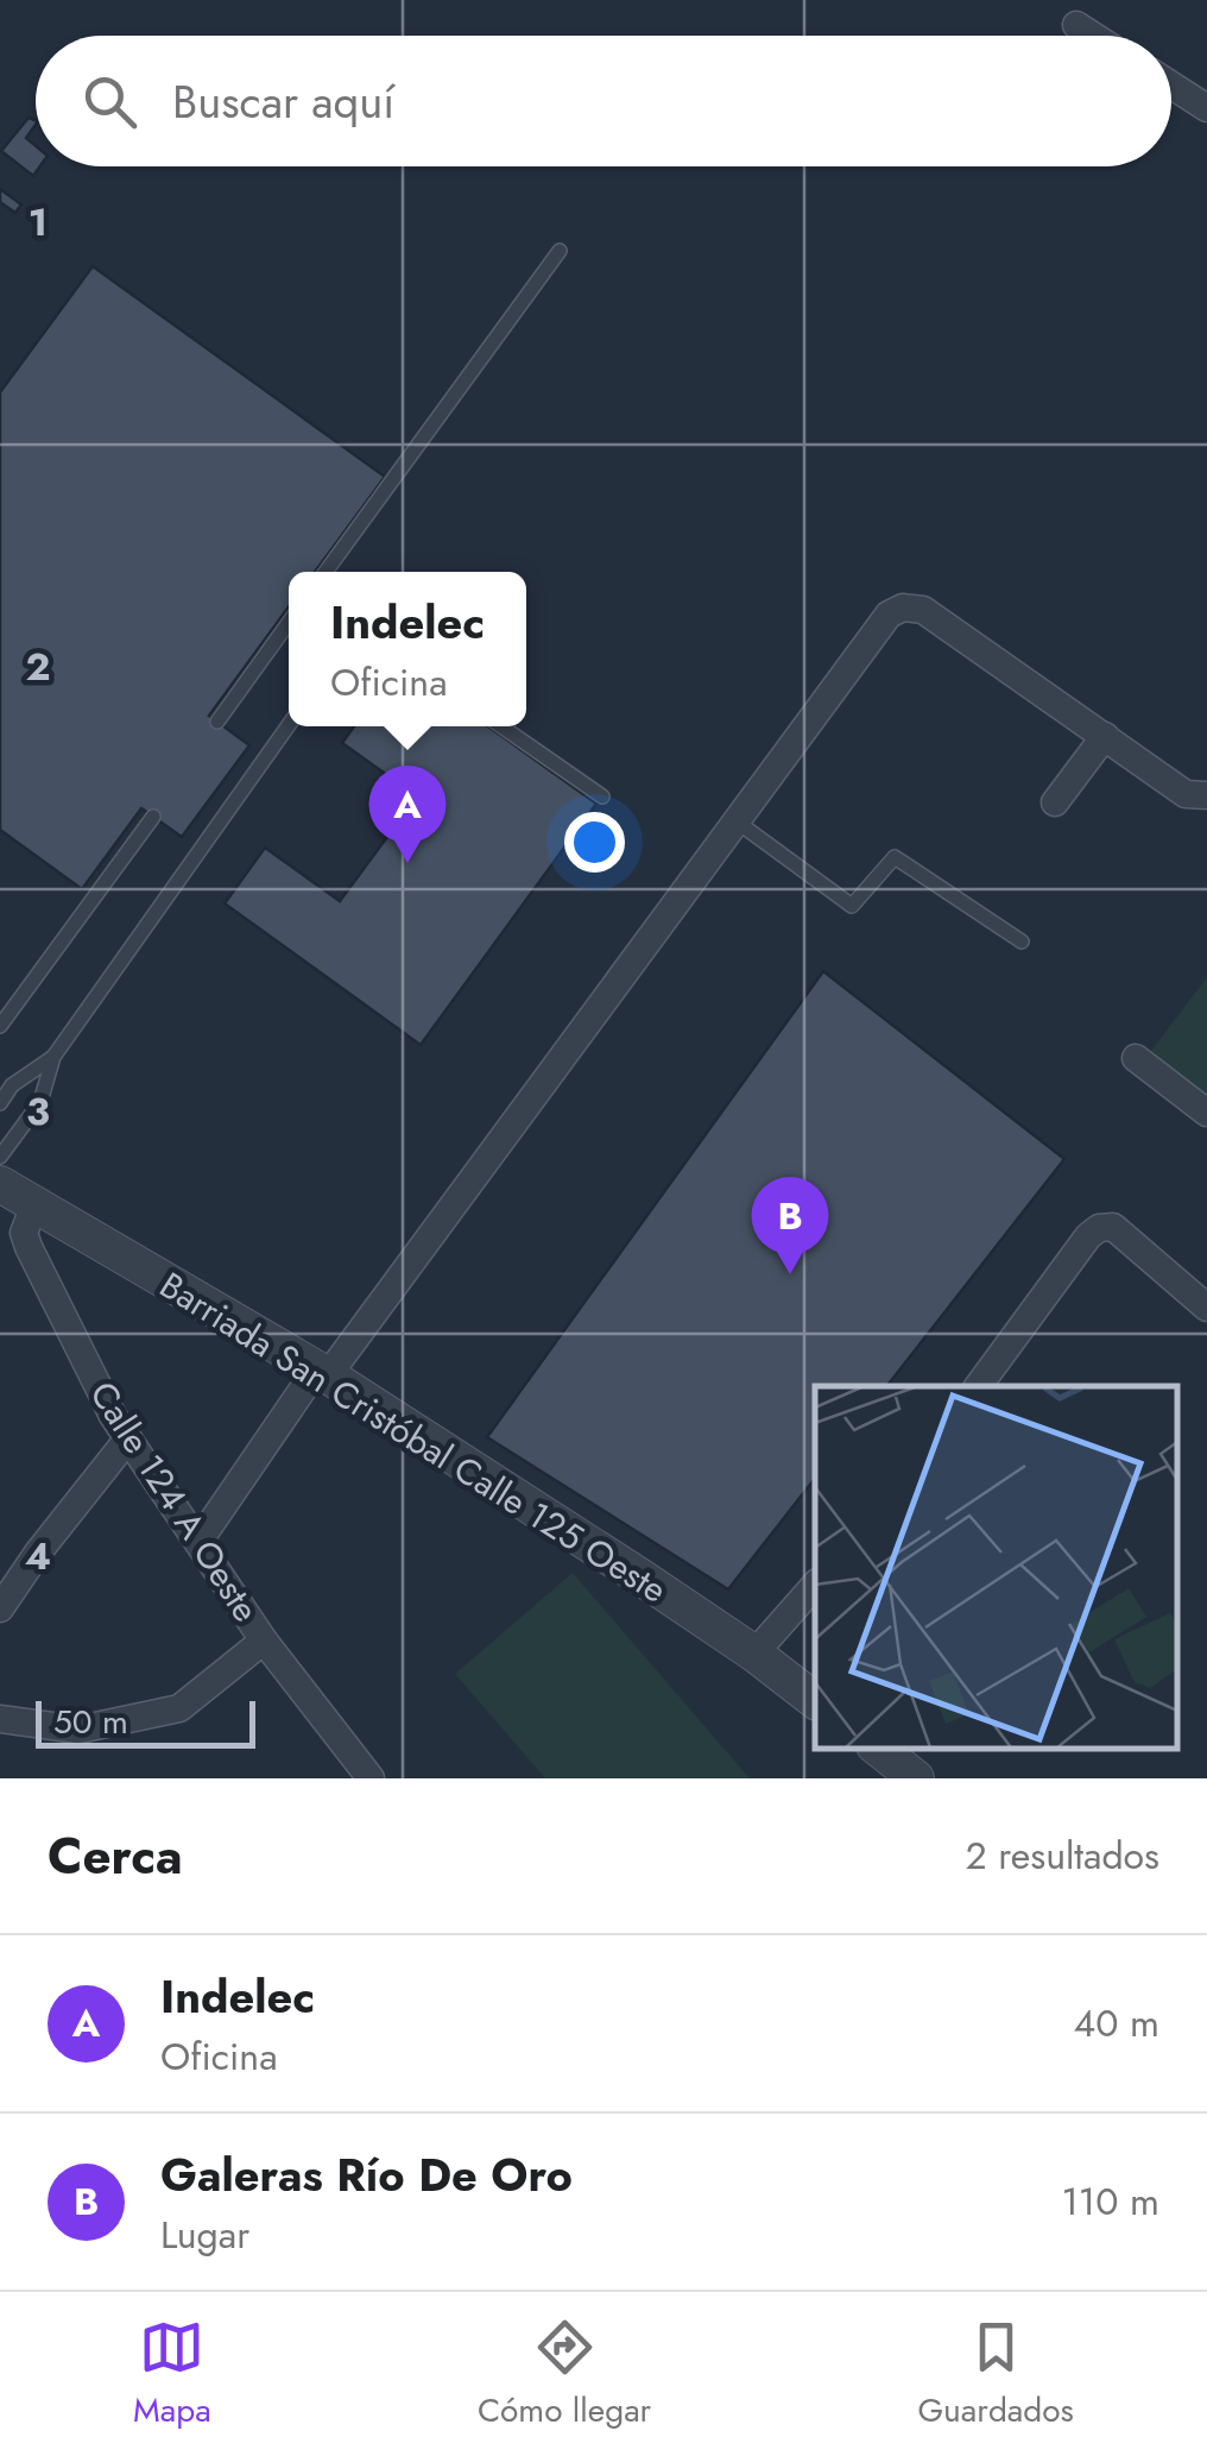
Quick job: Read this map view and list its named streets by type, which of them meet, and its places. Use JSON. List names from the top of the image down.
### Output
{
  "streets": {
    "street": ["Barriada San Cristóbal Calle 125 Oeste", "Calle 124 A Oeste"]
  },
  "crossings": [
    ["Barriada San Cristóbal Calle 125 Oeste", "Calle 124 A Oeste"]
  ],
  "scale_bar": "50 m",
  "page": {
    "search": "Buscar aquí",
    "popup": ["Indelec", "Oficina"],
    "pins": ["A", "B"],
    "scale": "50 m",
    "heading": ["Cerca", "2 resultados"],
    "list": [
      {
        "mark": "A",
        "name": "Indelec",
        "note": "Oficina",
        "value": "40 m"
      },
      {
        "mark": "B",
        "name": "Galeras Río De Oro",
        "note": "Lugar",
        "value": "110 m"
      }
    ],
    "nav": ["Mapa", "Cómo llegar", "Guardados"]
  },
  "grid": {
    "rows": [
      "1",
      "2",
      "3",
      "4"
    ]
  }
}
